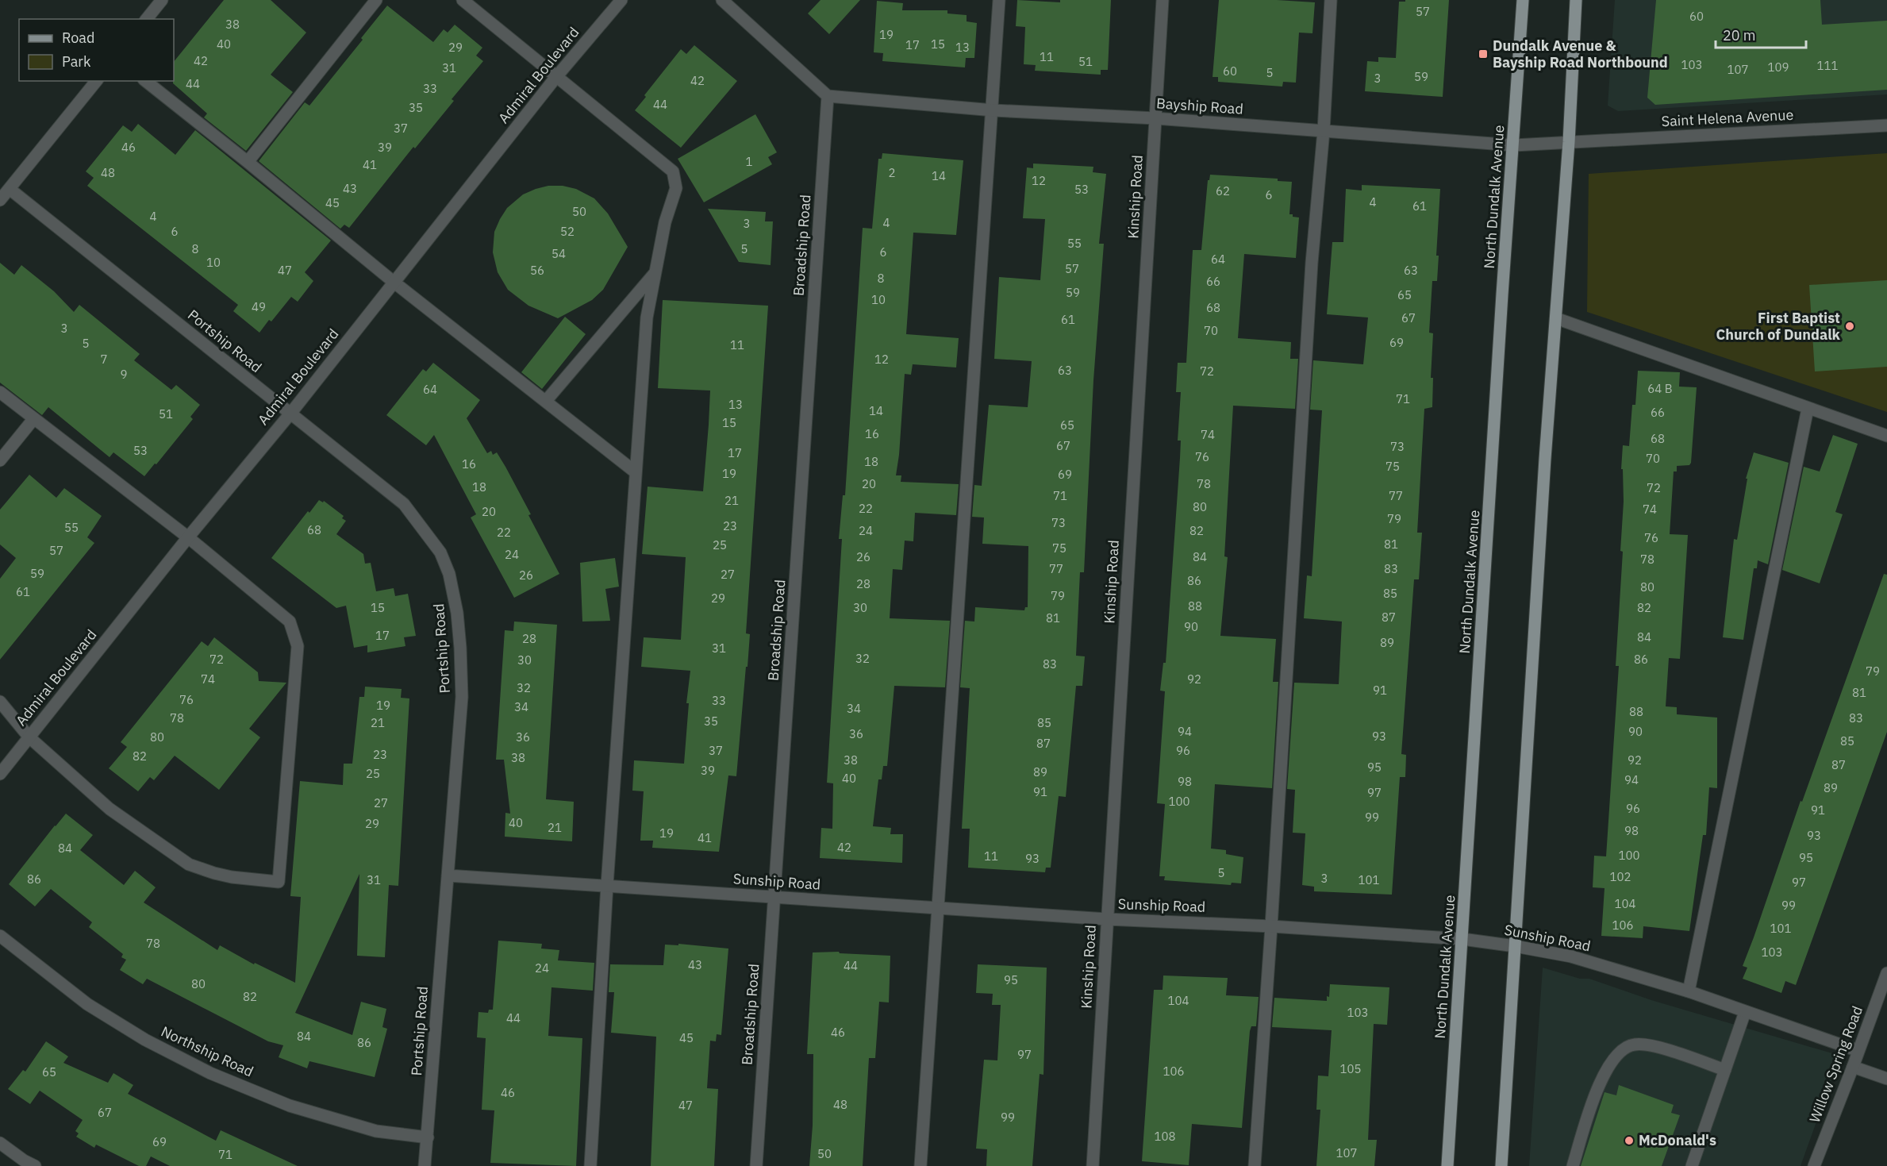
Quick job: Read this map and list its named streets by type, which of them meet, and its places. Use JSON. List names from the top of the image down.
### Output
{
  "streets": {
    "main road": ["North Dundalk Avenue"],
    "street": [
      "Admiral Boulevard",
      "Bayship Road",
      "Saint Helena Avenue",
      "Kinship Road",
      "Broadship Road",
      "Portship Road",
      "Sunship Road",
      "Northship Road",
      "Willow Spring Road"
    ]
  },
  "crossings": [
    ["Admiral Boulevard", "Portship Road"],
    ["Bayship Road", "Saint Helena Avenue"],
    ["Bayship Road", "Kinship Road"],
    ["Bayship Road", "North Dundalk Avenue"],
    ["Bayship Road", "Broadship Road"],
    ["Kinship Road", "Sunship Road"],
    ["North Dundalk Avenue", "Sunship Road"],
    ["Broadship Road", "Sunship Road"],
    ["Portship Road", "Sunship Road"],
    ["Portship Road", "Northship Road"],
    ["Sunship Road", "Willow Spring Road"]
  ],
  "places": {
    "transit": ["Dundalk Avenue & Bayship Road Northbound"],
    "other": ["First Baptist Church of Dundalk", "McDonald's"]
  },
  "house_numbers": [
    "57",
    "60",
    "38",
    "19",
    "40",
    "15",
    "17",
    "29",
    "13",
    "11",
    "42",
    "51",
    "103",
    "111",
    "109",
    "31",
    "107",
    "60",
    "5",
    "59",
    "3",
    "42",
    "44",
    "33",
    "44",
    "35",
    "37",
    "46",
    "39",
    "1",
    "41",
    "48",
    "2",
    "14",
    "12",
    "43",
    "53",
    "62",
    "6",
    "4",
    "45",
    "61",
    "50",
    "4",
    "4",
    "3",
    "6",
    "52",
    "55",
    "8",
    "5",
    "6",
    "54",
    "64",
    "10",
    "57",
    "47",
    "56",
    "63",
    "8",
    "66",
    "59",
    "65",
    "10",
    "49",
    "68",
    "67",
    "61",
    "3",
    "70",
    "69",
    "5",
    "11",
    "7",
    "12",
    "63",
    "72",
    "9",
    "64 B",
    "64",
    "71",
    "13",
    "14",
    "66",
    "51",
    "15",
    "65",
    "16",
    "74",
    "68",
    "67",
    "73",
    "53",
    "17",
    "76",
    "70",
    "18",
    "16",
    "75",
    "19",
    "69",
    "20",
    "78",
    "18",
    "72",
    "71",
    "77",
    "21",
    "80",
    "22",
    "74",
    "20",
    "79",
    "73",
    "23",
    "55",
    "68",
    "24",
    "82",
    "22",
    "76",
    "81",
    "25",
    "75",
    "57",
    "24",
    "26",
    "84",
    "78",
    "77",
    "83",
    "59",
    "27",
    "26",
    "86",
    "28",
    "80",
    "61",
    "85",
    "79",
    "29",
    "88",
    "15",
    "30",
    "82",
    "87",
    "81",
    "90",
    "17",
    "84",
    "28",
    "89",
    "31",
    "32",
    "72",
    "86",
    "30",
    "83",
    "79",
    "74",
    "92",
    "32",
    "91",
    "81",
    "76",
    "33",
    "19",
    "34",
    "34",
    "88",
    "78",
    "83",
    "35",
    "21",
    "85",
    "94",
    "90",
    "36",
    "93",
    "80",
    "36",
    "85",
    "87",
    "37",
    "96",
    "23",
    "82",
    "38",
    "38",
    "92",
    "87",
    "95",
    "39",
    "89",
    "25",
    "40",
    "94",
    "98",
    "89",
    "91",
    "97",
    "100",
    "27",
    "96",
    "91",
    "99",
    "40",
    "29",
    "21",
    "98",
    "19",
    "93",
    "41",
    "42",
    "84",
    "100",
    "11",
    "95",
    "93",
    "5",
    "102",
    "3",
    "86",
    "31",
    "101",
    "97",
    "104",
    "99",
    "106",
    "101",
    "78",
    "103",
    "43",
    "44",
    "24",
    "95",
    "80",
    "82",
    "104",
    "103",
    "44",
    "46",
    "84",
    "45",
    "86",
    "97",
    "105",
    "106",
    "65",
    "46",
    "48",
    "47",
    "67",
    "99",
    "108",
    "69",
    "107",
    "50",
    "71"
  ],
  "legend": ["Road", "Park"],
  "scale_bar": "20 m"
}
